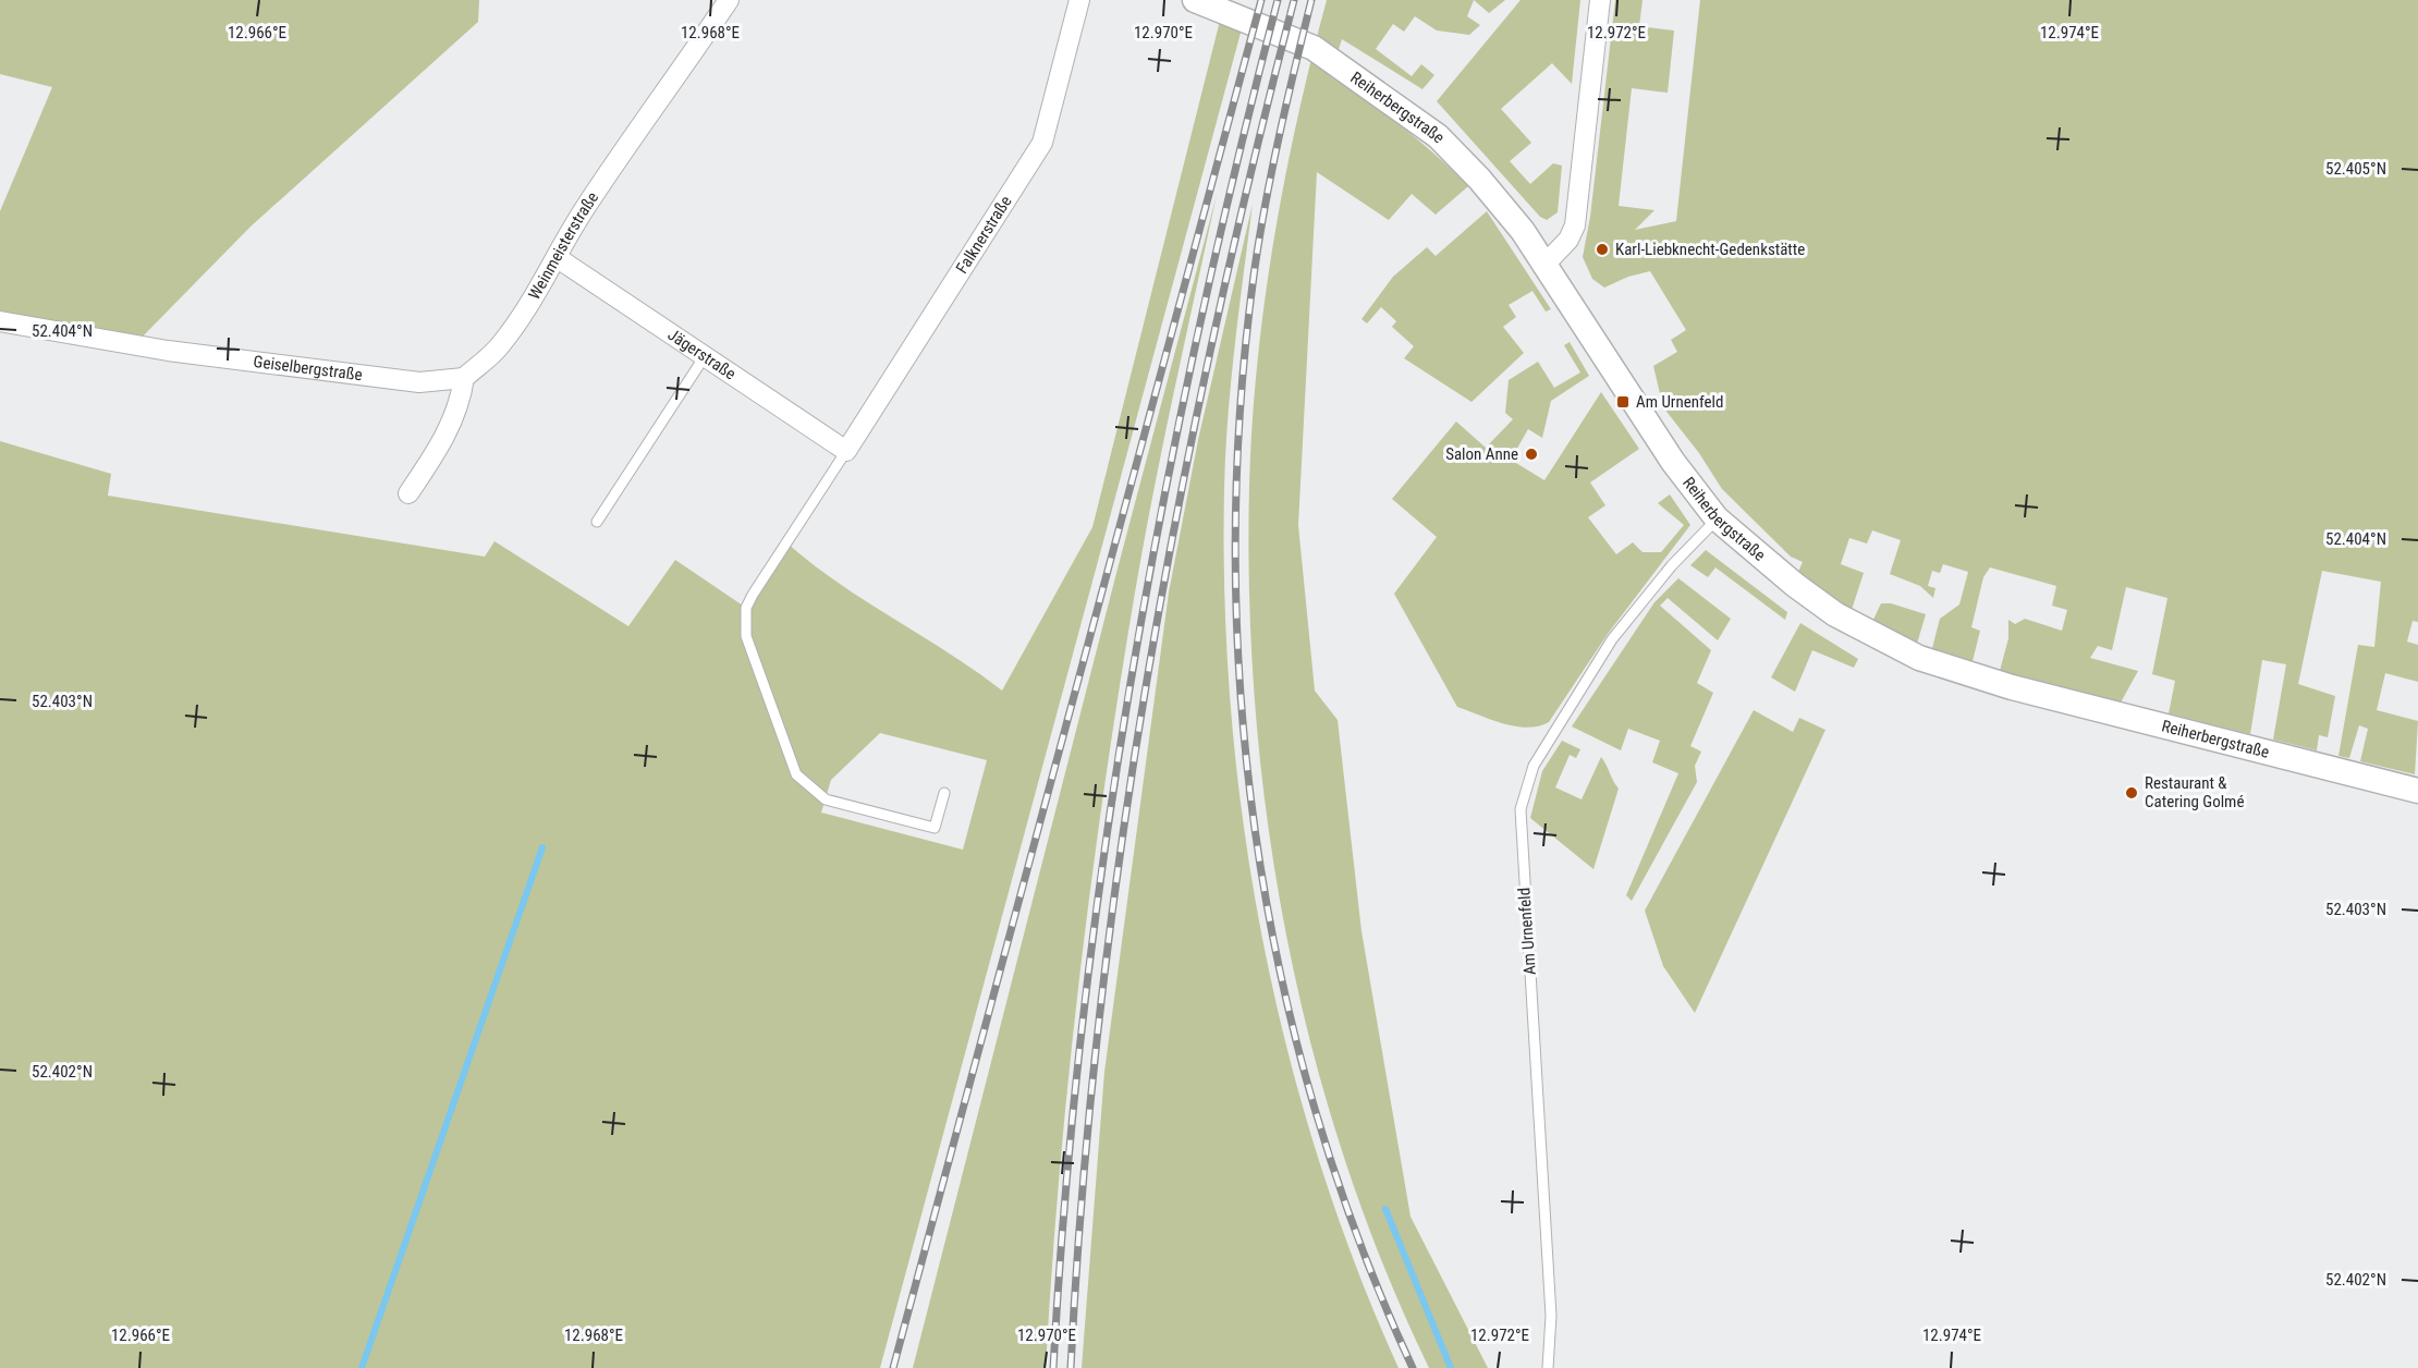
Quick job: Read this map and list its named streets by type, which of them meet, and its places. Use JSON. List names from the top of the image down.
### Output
{
  "streets": {
    "street": [
      "Reiherbergstraße",
      "Falknerstraße",
      "Weinmeisterstraße",
      "Jägerstraße",
      "Geiselbergstraße"
    ],
    "lane": ["Am Urnenfeld"]
  },
  "crossings": [
    ["Reiherbergstraße", "Am Urnenfeld"],
    ["Falknerstraße", "Jägerstraße"],
    ["Weinmeisterstraße", "Jägerstraße"],
    ["Weinmeisterstraße", "Geiselbergstraße"]
  ],
  "places": {
    "other": ["Karl-Liebknecht-Gedenkstätte", "Salon Anne", "Restaurant & Catering Golmé"],
    "transit": ["Am Urnenfeld"]
  },
  "coordinates": [
    "12.966°E",
    "12.968°E",
    "12.970°E",
    "12.972°E",
    "12.974°E",
    "52.405°N",
    "52.404°N",
    "52.403°N",
    "52.402°N"
  ]
}
